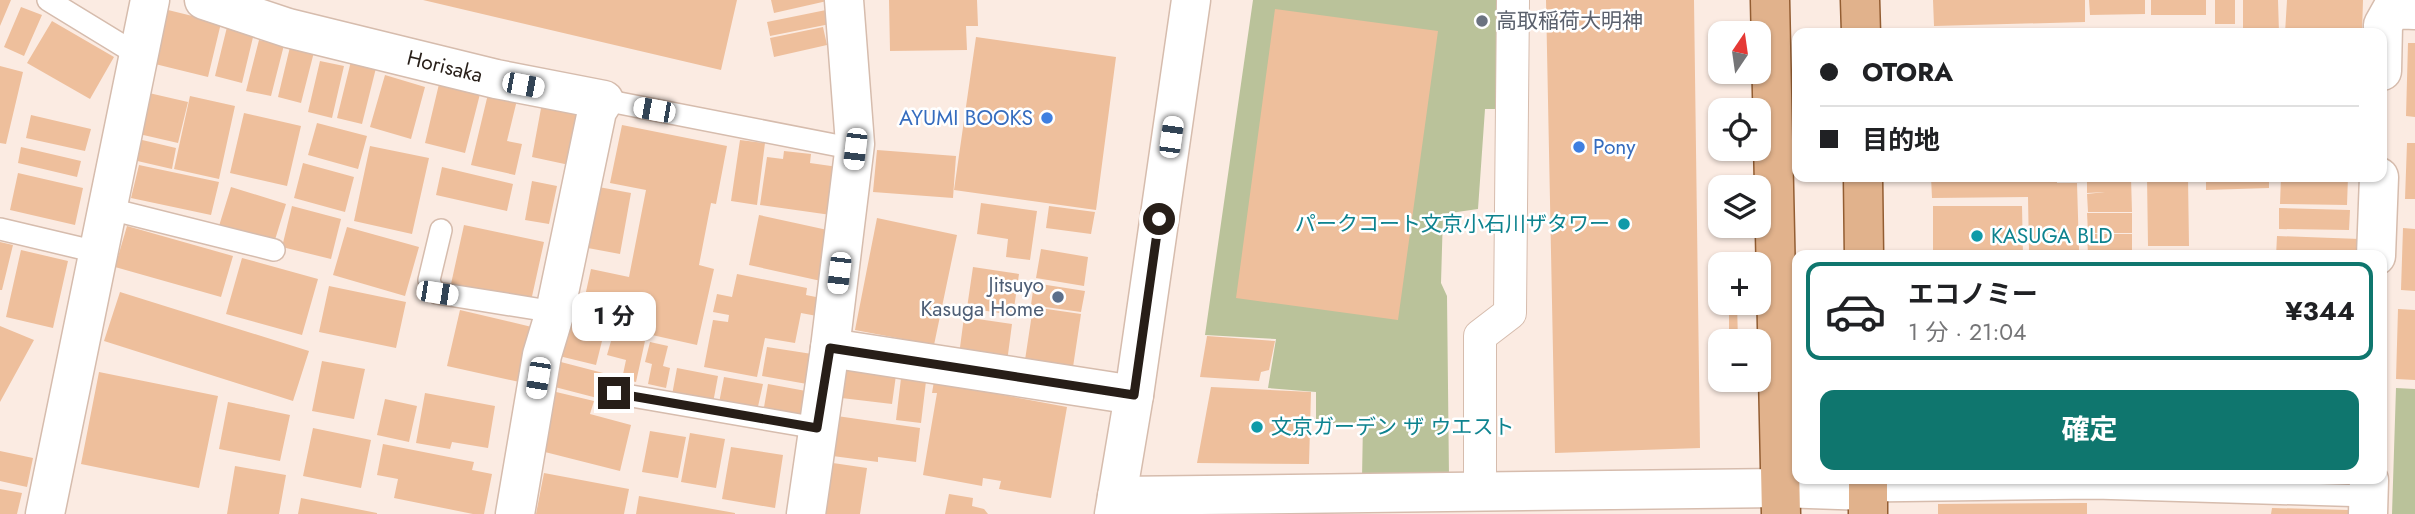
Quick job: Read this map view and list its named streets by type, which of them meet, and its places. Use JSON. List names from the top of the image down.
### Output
{
  "streets": {
    "street": ["Horisaka"]
  },
  "places": [
    "高取稲荷大明神",
    "AYUMI BOOKS",
    "Pony",
    "パークコート文京小石川ザタワー",
    "KASUGA BLD",
    "Jitsuyo Kasuga Home",
    "文京ガーデン ザ ウエスト"
  ],
  "north": "top",
  "page": {
    "map_buttons": ["+", "−"],
    "banner": ["OTORA", "目的地"],
    "list": [
      {
        "name": "エコノミー",
        "note": "1 分 · 21:04",
        "value": "¥344"
      }
    ],
    "bubble": "1 分",
    "buttons": "確定"
  }
}
